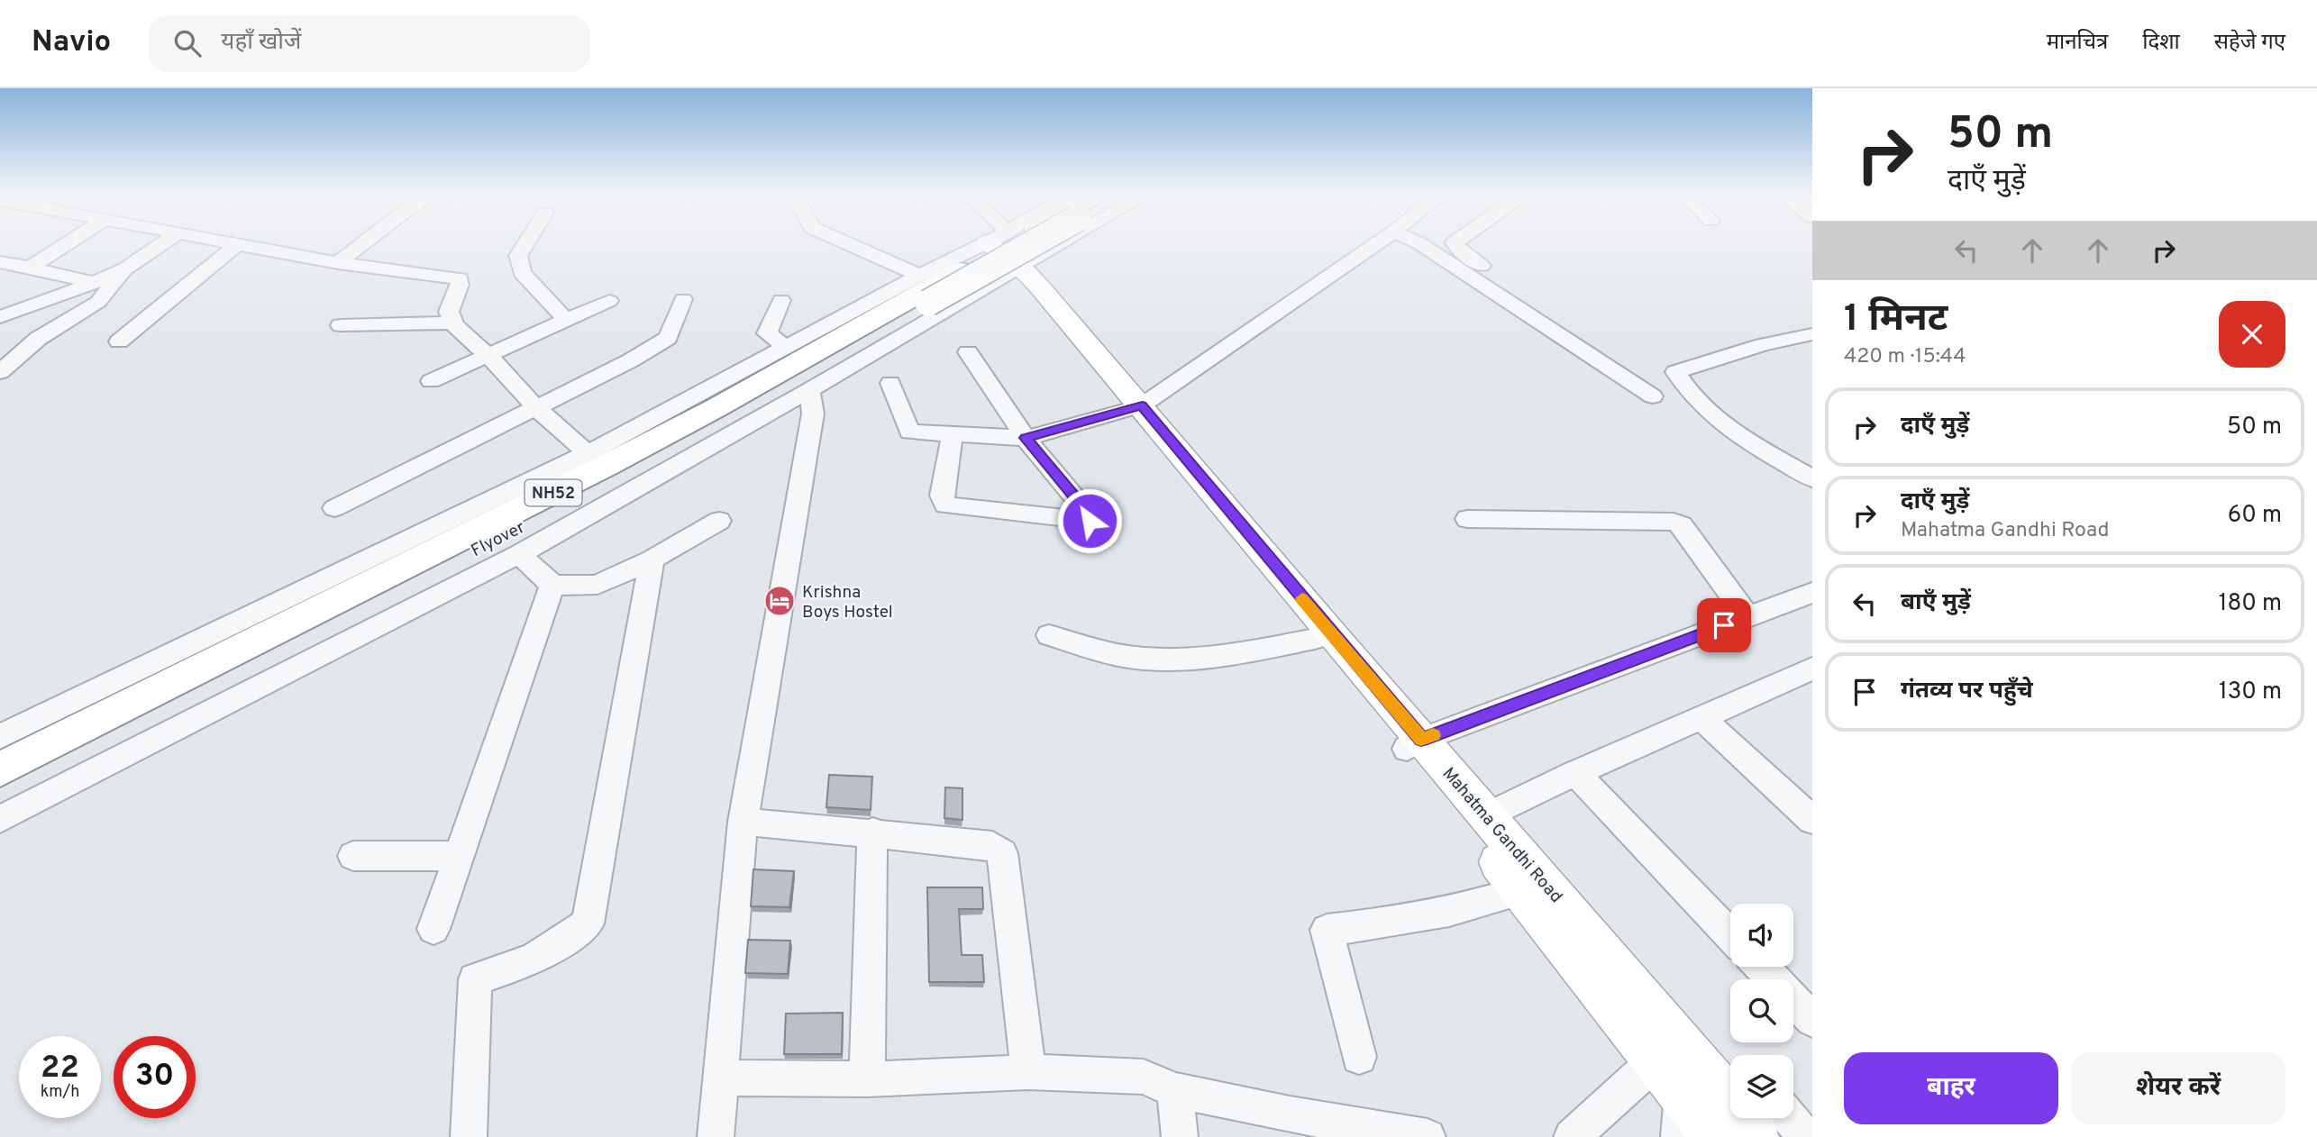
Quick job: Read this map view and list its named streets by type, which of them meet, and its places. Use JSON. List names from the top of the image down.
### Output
{
  "streets": {
    "highway": ["NH52", "Flyover"],
    "main road": ["Mahatma Gandhi Road"]
  },
  "crossings": [
    ["NH52", "Mahatma Gandhi Road"]
  ],
  "places": {
    "hotel": ["Krishna Boys Hostel"]
  },
  "page": {
    "header": "Navio",
    "search": "यहाँ खोजें",
    "nav": ["मानचित्र", "दिशा", "सहेजे गए"],
    "turn": ["50 m", "दाएँ मुड़ें"],
    "heading": ["1 मिनट", "420 m · 15:44"],
    "list": [
      {
        "name": "दाएँ मुड़ें",
        "value": "50 m"
      },
      {
        "name": "दाएँ मुड़ें",
        "note": "Mahatma Gandhi Road",
        "value": "60 m"
      },
      {
        "name": "बाएँ मुड़ें",
        "value": "180 m"
      },
      {
        "name": "गंतव्य पर पहुँचे",
        "value": "130 m"
      }
    ],
    "speed": "22 km/h",
    "limit": "30",
    "buttons": ["बाहर", "शेयर करें"]
  }
}
